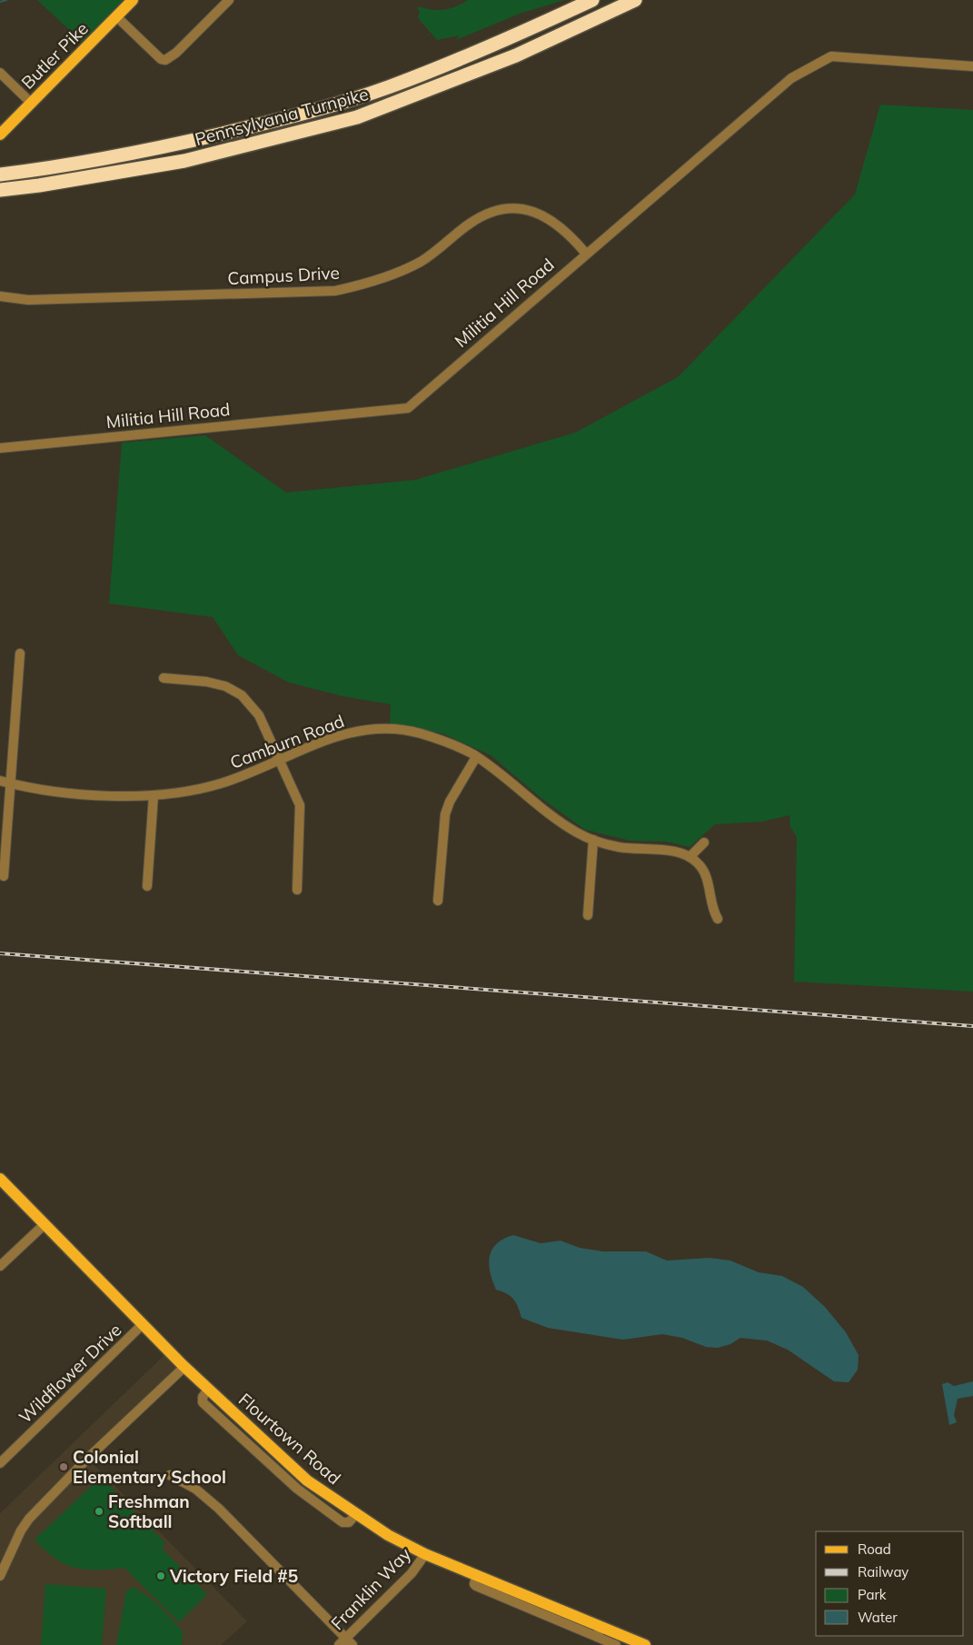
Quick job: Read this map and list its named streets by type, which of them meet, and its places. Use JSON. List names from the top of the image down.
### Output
{
  "streets": {
    "highway": ["Pennsylvania Turnpike"],
    "main road": ["Butler Pike", "Flourtown Road"],
    "street": [
      "Campus Drive",
      "Militia Hill Road",
      "Camburn Road",
      "Wildflower Drive",
      "Franklin Way"
    ]
  },
  "crossings": [
    ["Campus Drive", "Militia Hill Road"],
    ["Wildflower Drive", "Flourtown Road"],
    ["Flourtown Road", "Franklin Way"]
  ],
  "places": ["Colonial Elementary School", "Freshman Softball", "Victory Field #5"],
  "legend": [
    "Road",
    "Railway",
    "Park",
    "Water"
  ]
}
